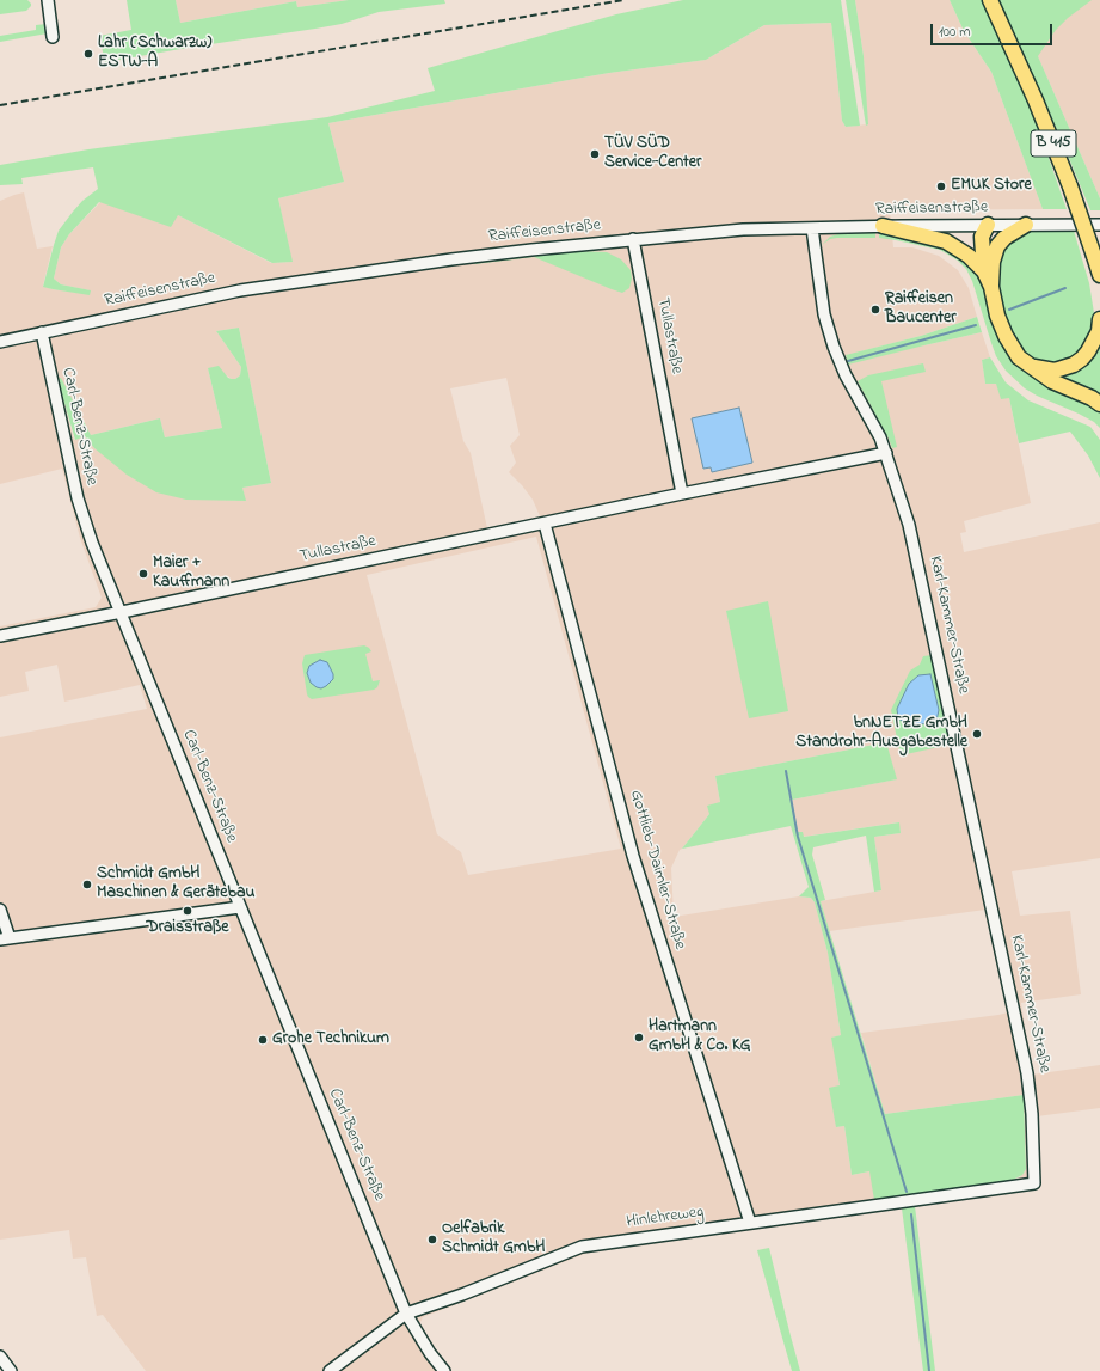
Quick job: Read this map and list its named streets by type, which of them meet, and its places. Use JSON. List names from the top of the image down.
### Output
{
  "streets": {
    "main road": ["B 415"],
    "street": [
      "Raiffeisenstraße",
      "Tullastraße",
      "Carl-Benz-Straße",
      "Karl-Kammer-Straße",
      "Gottlieb-Daimler-Straße",
      "Hinlehreweg"
    ]
  },
  "crossings": [
    ["Raiffeisenstraße", "Tullastraße"],
    ["Raiffeisenstraße", "Carl-Benz-Straße"],
    ["Raiffeisenstraße", "Karl-Kammer-Straße"],
    ["Tullastraße", "Carl-Benz-Straße"],
    ["Tullastraße", "Karl-Kammer-Straße"],
    ["Tullastraße", "Gottlieb-Daimler-Straße"],
    ["Carl-Benz-Straße", "Hinlehreweg"],
    ["Karl-Kammer-Straße", "Hinlehreweg"],
    ["Gottlieb-Daimler-Straße", "Hinlehreweg"]
  ],
  "places": [
    "Lahr (Schwarzw) ESTW-A",
    "TÜV SÜD Service-Center",
    "EMUK Store",
    "Raiffeisen Baucenter",
    "Maier + Kauffmann",
    "bnNETZE GmbH Standrohr-Ausgabestelle",
    "Schmidt GmbH Maschinen & Gerätebau",
    "Draisstraße",
    "Hartmann GmbH & Co. KG",
    "Grohe Technikum",
    "Oelfabrik Schmidt GmbH"
  ],
  "scale_bar": "100 m"
}
